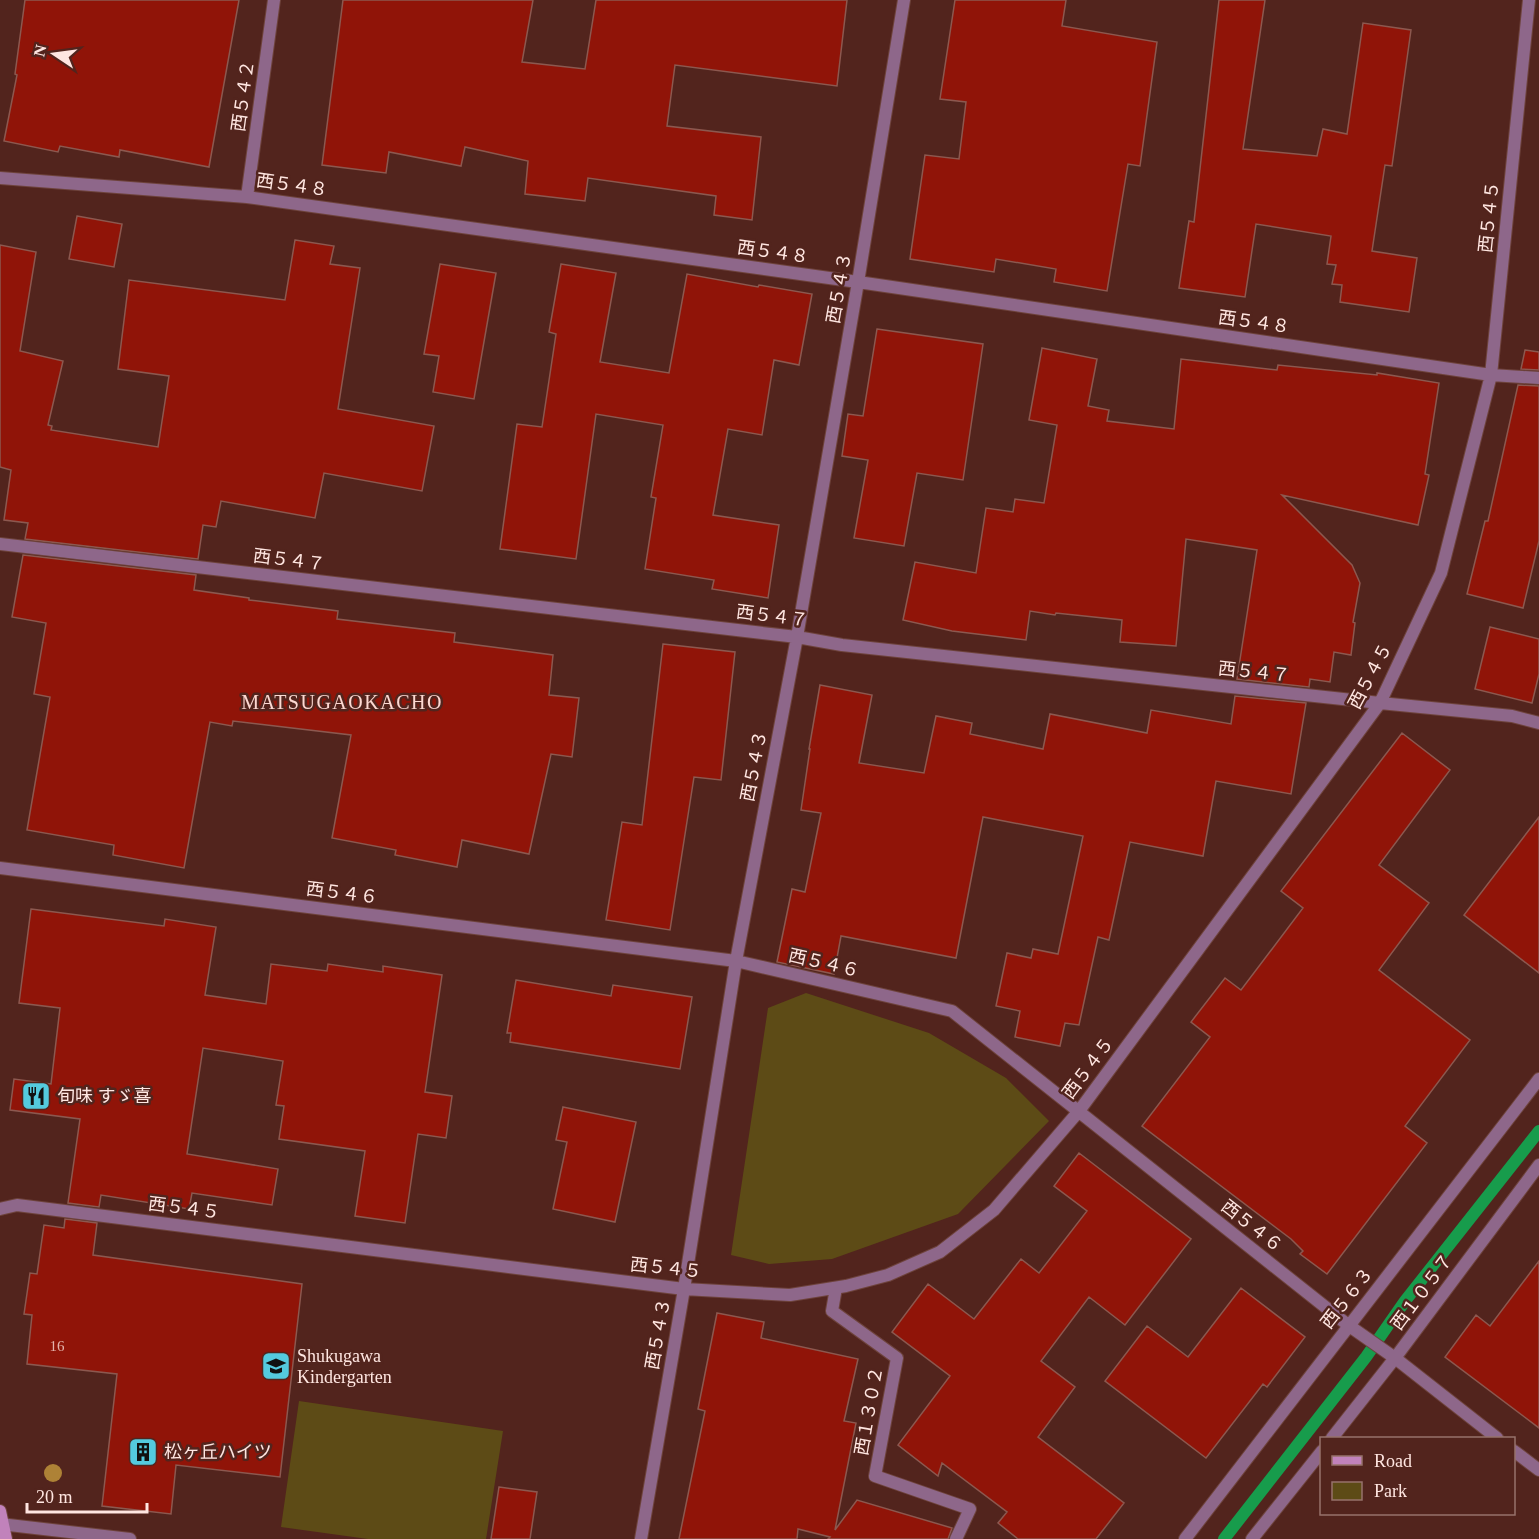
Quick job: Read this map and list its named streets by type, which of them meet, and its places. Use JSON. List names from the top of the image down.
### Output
{
  "streets": {
    "street": [
      "西５４２",
      "西５４８",
      "西５４５",
      "西５４３",
      "西５４７",
      "西５４６",
      "西１０５７",
      "西５６３",
      "西１３０２"
    ]
  },
  "crossings": [
    ["西５４２", "西５４８"],
    ["西５４８", "西５４５"],
    ["西５４８", "西５４３"],
    ["西５４５", "西５４３"],
    ["西５４５", "西５４７"],
    ["西５４５", "西５４６"],
    ["西５４５", "西１３０２"],
    ["西５４３", "西５４７"],
    ["西５４３", "西５４６"],
    ["西５４６", "西１０５７"],
    ["西５４６", "西５６３"]
  ],
  "districts": ["MATSUGAOKACHO"],
  "places": {
    "restaurant": ["旬味 すゞ喜"],
    "school or university": ["Shukugawa Kindergarten"],
    "building": ["松ヶ丘ハイツ"]
  },
  "house_numbers": ["16"],
  "legend": ["Road", "Park"],
  "scale_bar": "20 m",
  "north": "left"
}
